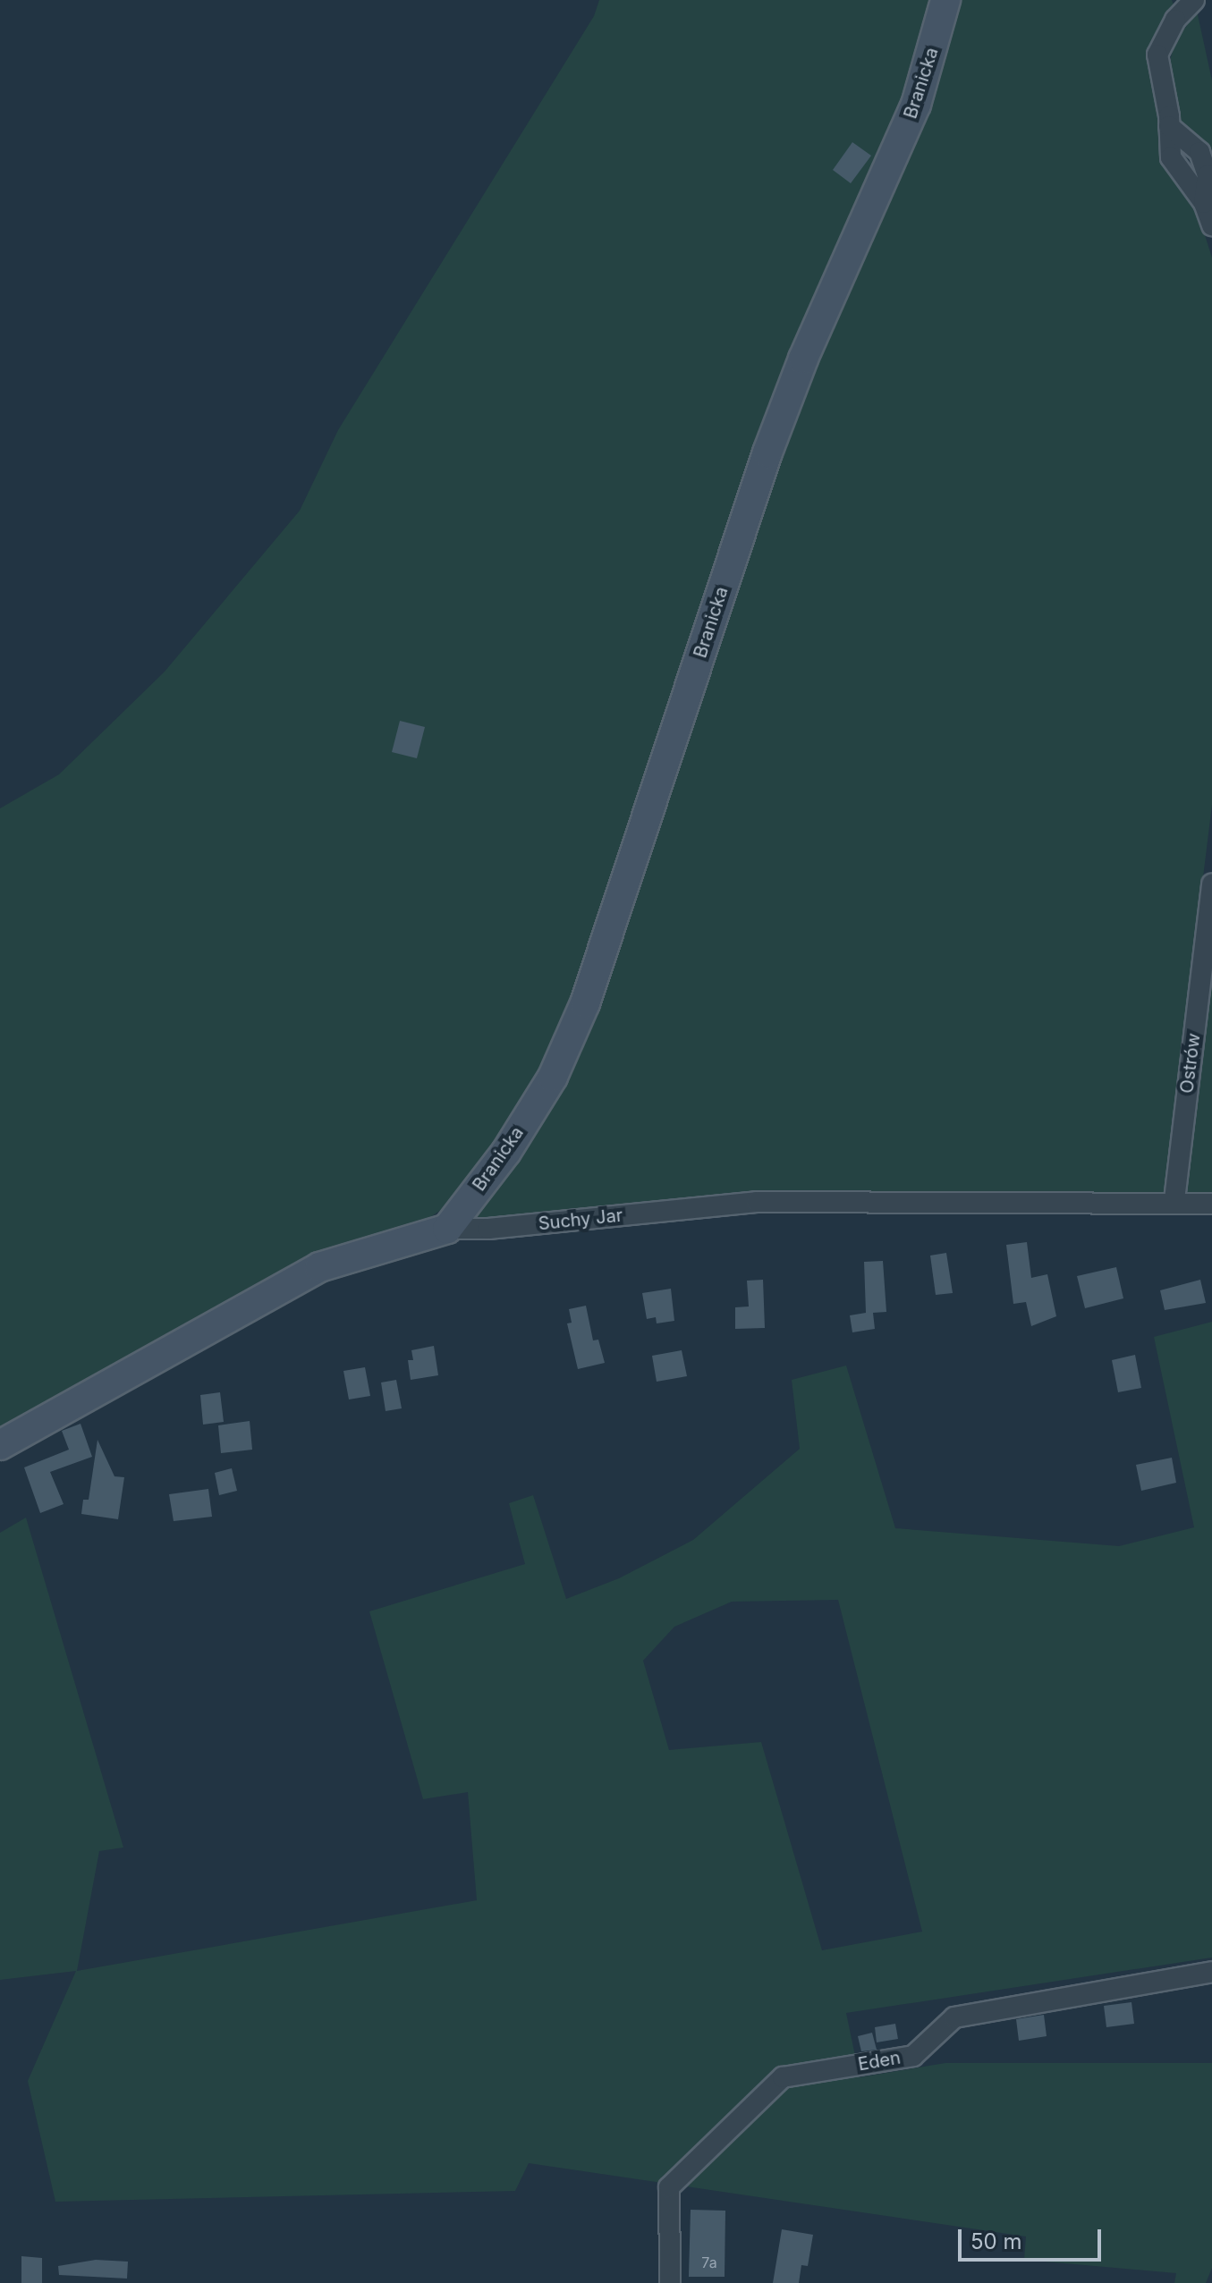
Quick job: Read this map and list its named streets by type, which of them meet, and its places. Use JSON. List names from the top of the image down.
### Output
{
  "streets": {
    "street": [
      "Branicka",
      "Ostrów",
      "Suchy Jar",
      "Eden"
    ]
  },
  "crossings": [
    ["Branicka", "Suchy Jar"],
    ["Ostrów", "Suchy Jar"]
  ],
  "house_numbers": ["7a"],
  "scale_bar": "50 m"
}
